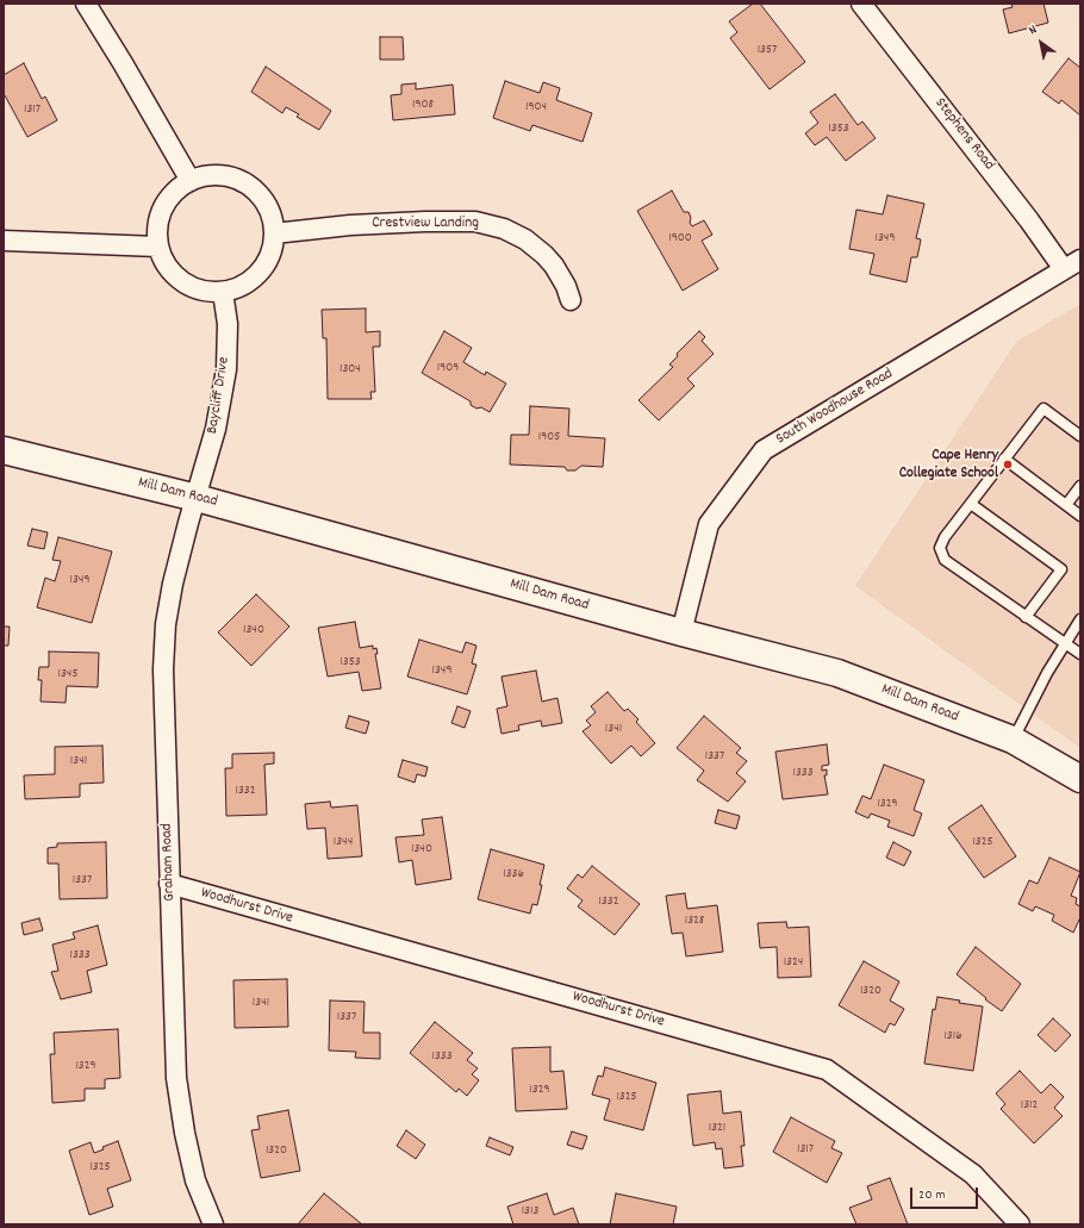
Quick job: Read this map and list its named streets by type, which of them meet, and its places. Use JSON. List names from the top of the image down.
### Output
{
  "streets": {
    "street": [
      "Stephens Road",
      "Crestview Landing",
      "Baycliff Drive",
      "South Woodhouse Road",
      "Mill Dam Road",
      "Graham Road",
      "Woodhurst Drive"
    ]
  },
  "crossings": [
    ["Stephens Road", "South Woodhouse Road"],
    ["Crestview Landing", "Baycliff Drive"],
    ["Baycliff Drive", "Mill Dam Road"],
    ["Baycliff Drive", "Graham Road"],
    ["South Woodhouse Road", "Mill Dam Road"],
    ["Mill Dam Road", "Graham Road"],
    ["Graham Road", "Woodhurst Drive"]
  ],
  "places": ["Cape Henry Collegiate School"],
  "house_numbers": [
    "1357",
    "1908",
    "1904",
    "1317",
    "1353",
    "1900",
    "1349",
    "1909",
    "1304",
    "1905",
    "1349",
    "1340",
    "1353",
    "1349",
    "1345",
    "1341",
    "1337",
    "1341",
    "1333",
    "1332",
    "1329",
    "1344",
    "1325",
    "1340",
    "1336",
    "1337",
    "1332",
    "1328",
    "1333",
    "1324",
    "1320",
    "1341",
    "1337",
    "1316",
    "1333",
    "1329",
    "1329",
    "1325",
    "1312",
    "1321",
    "1317",
    "1320",
    "1325",
    "1313"
  ],
  "scale_bar": "20 m",
  "north": "top left"
}
